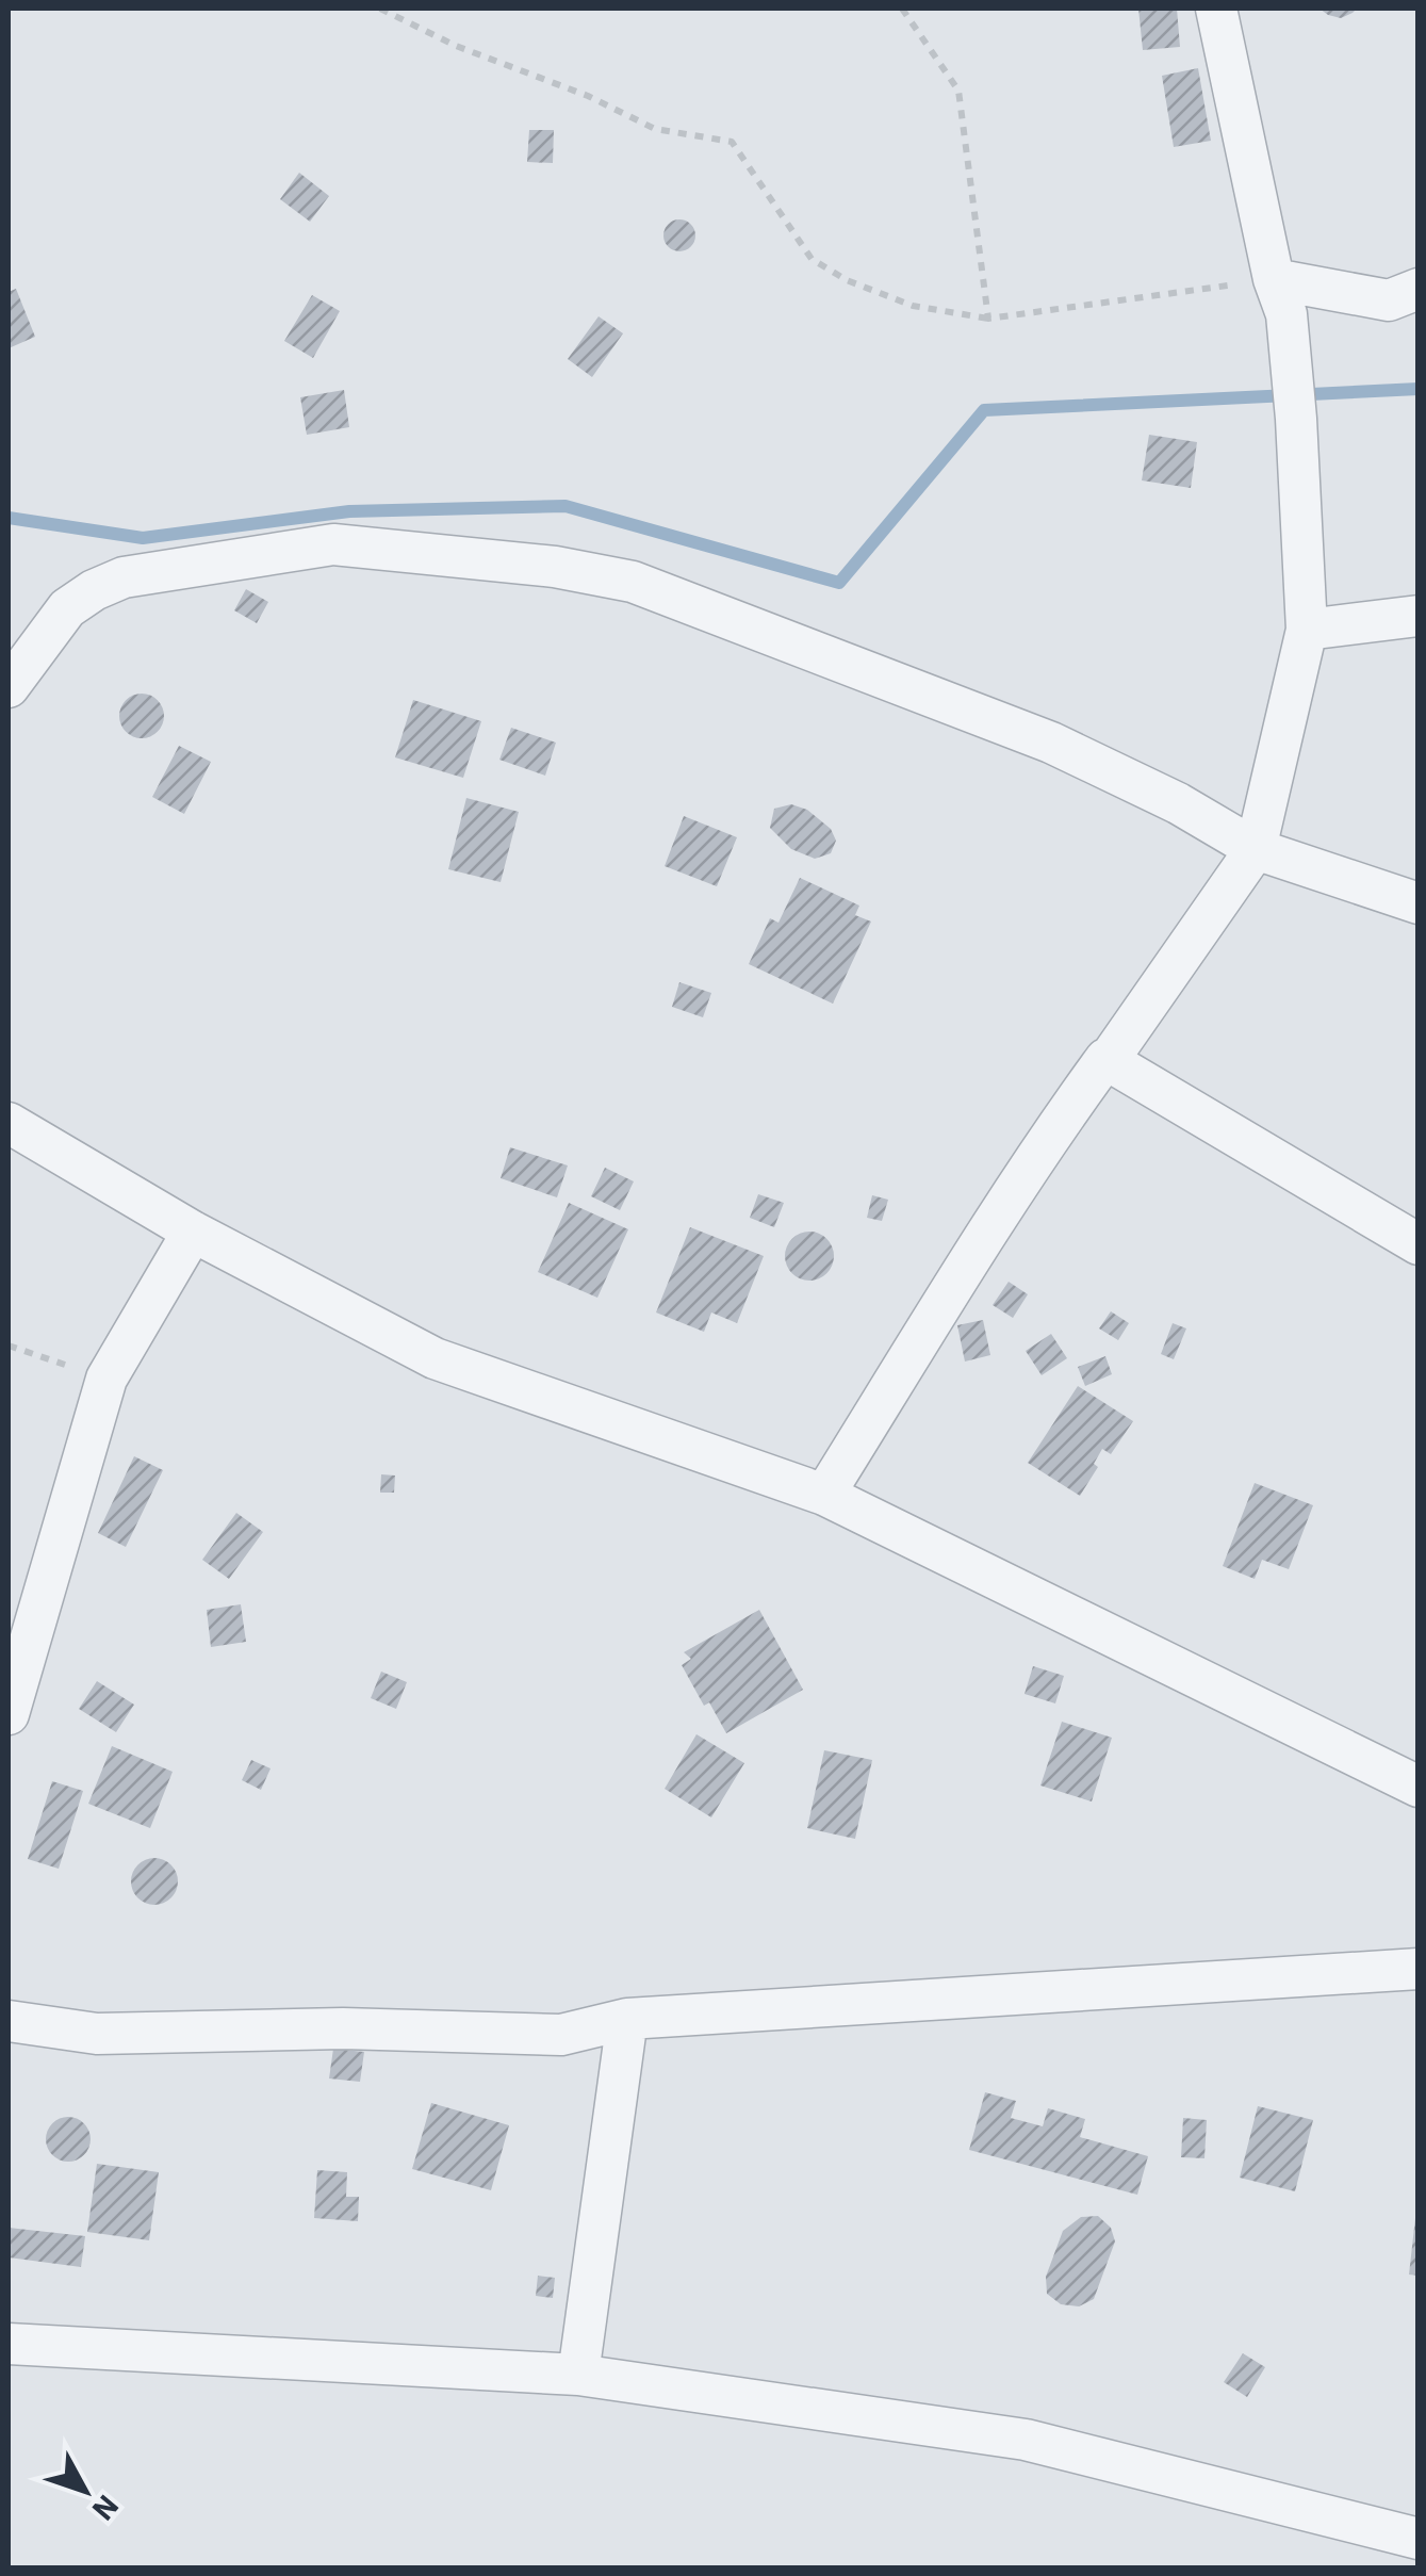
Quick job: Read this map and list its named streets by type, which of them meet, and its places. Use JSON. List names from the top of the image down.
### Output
{
  "north": "bottom right"
}
